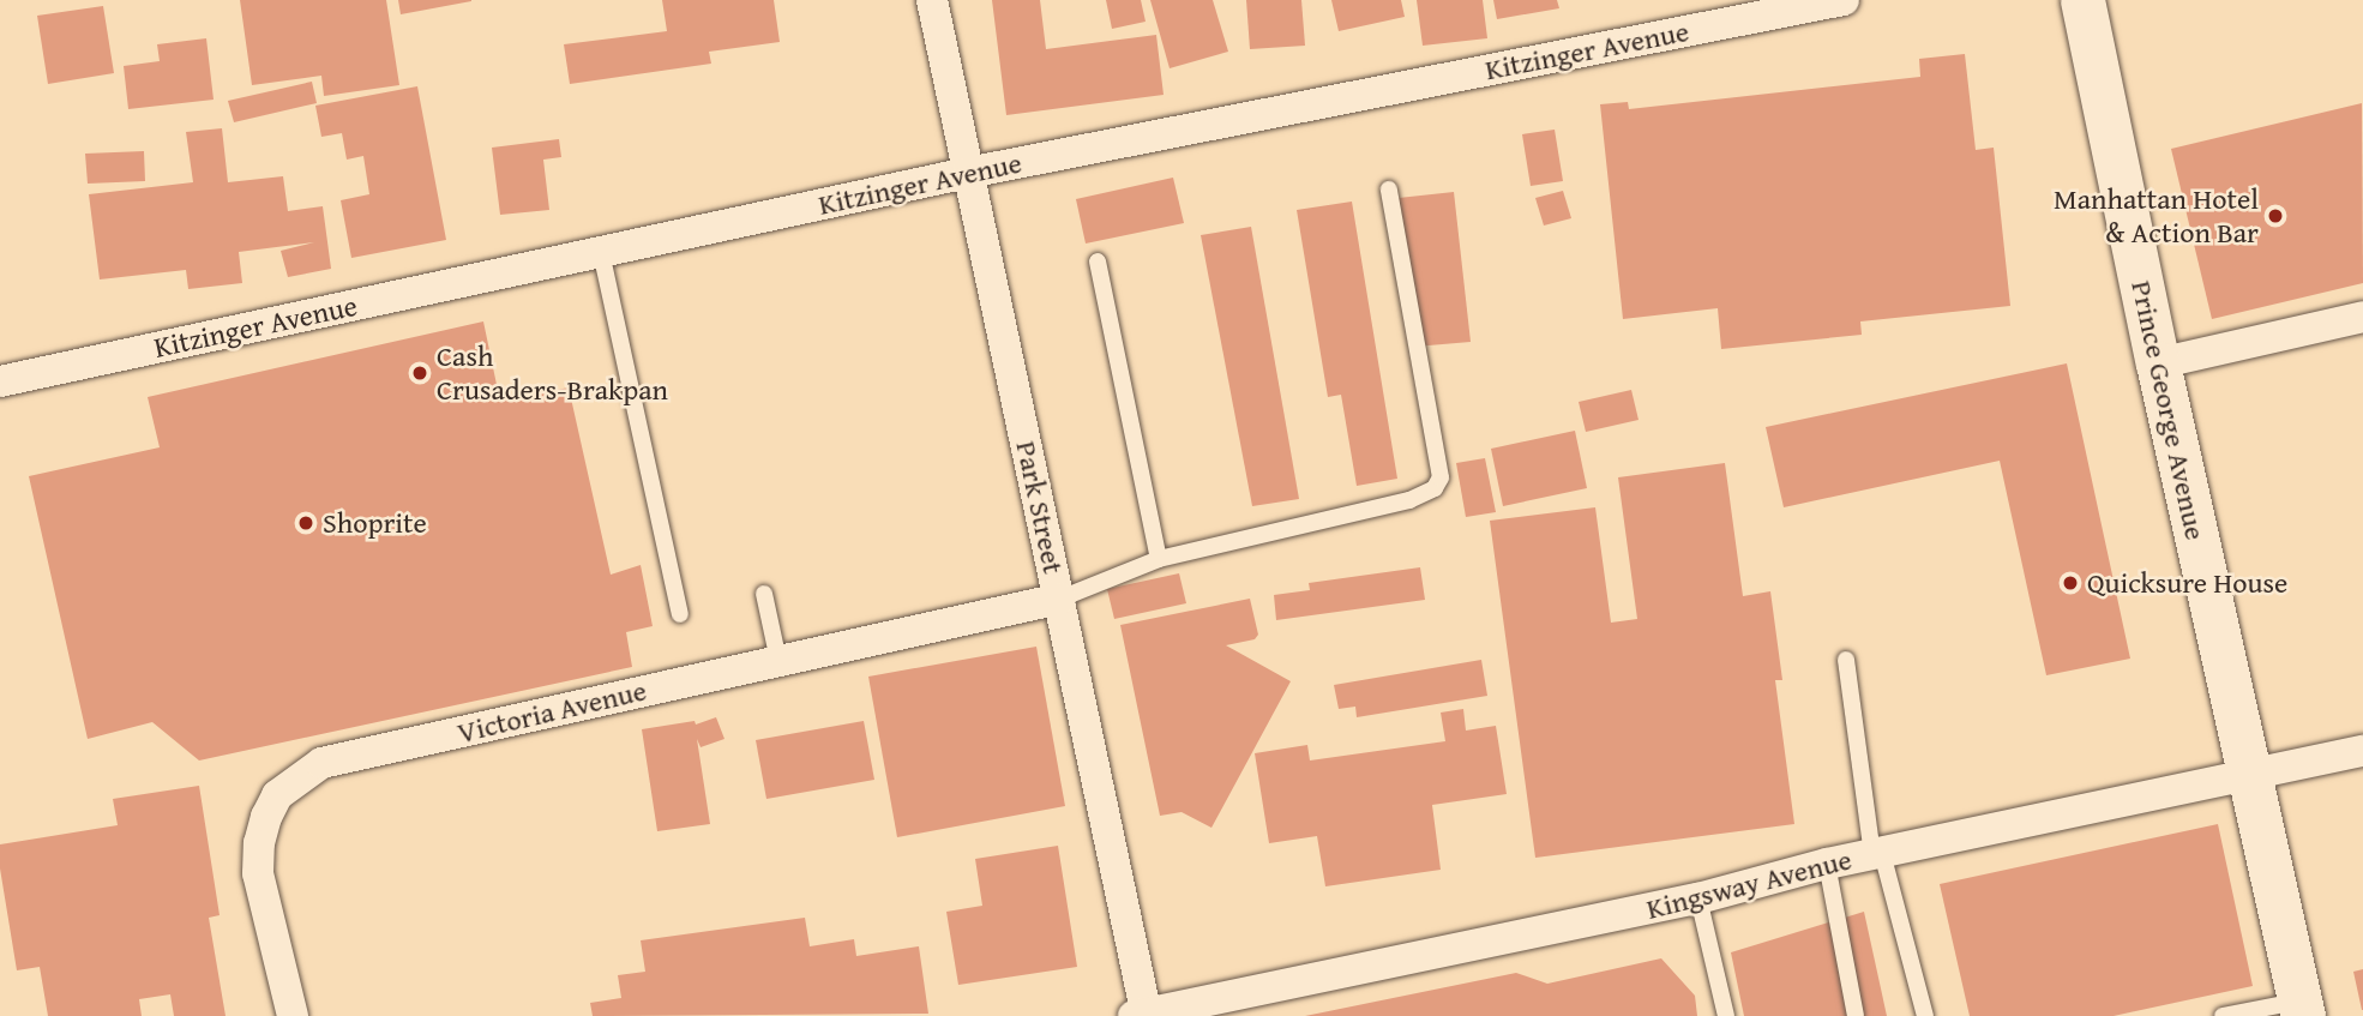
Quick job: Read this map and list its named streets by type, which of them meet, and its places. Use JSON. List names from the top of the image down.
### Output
{
  "streets": {
    "main road": ["Prince George Avenue"],
    "street": [
      "Kitzinger Avenue",
      "Park Street",
      "Victoria Avenue",
      "Kingsway Avenue"
    ]
  },
  "crossings": [
    ["Kitzinger Avenue", "Park Street"],
    ["Prince George Avenue", "Kingsway Avenue"],
    ["Park Street", "Victoria Avenue"],
    ["Park Street", "Kingsway Avenue"]
  ],
  "places": [
    "Manhattan Hotel & Action Bar",
    "Cash Crusaders-Brakpan",
    "Shoprite",
    "Quicksure House"
  ]
}
